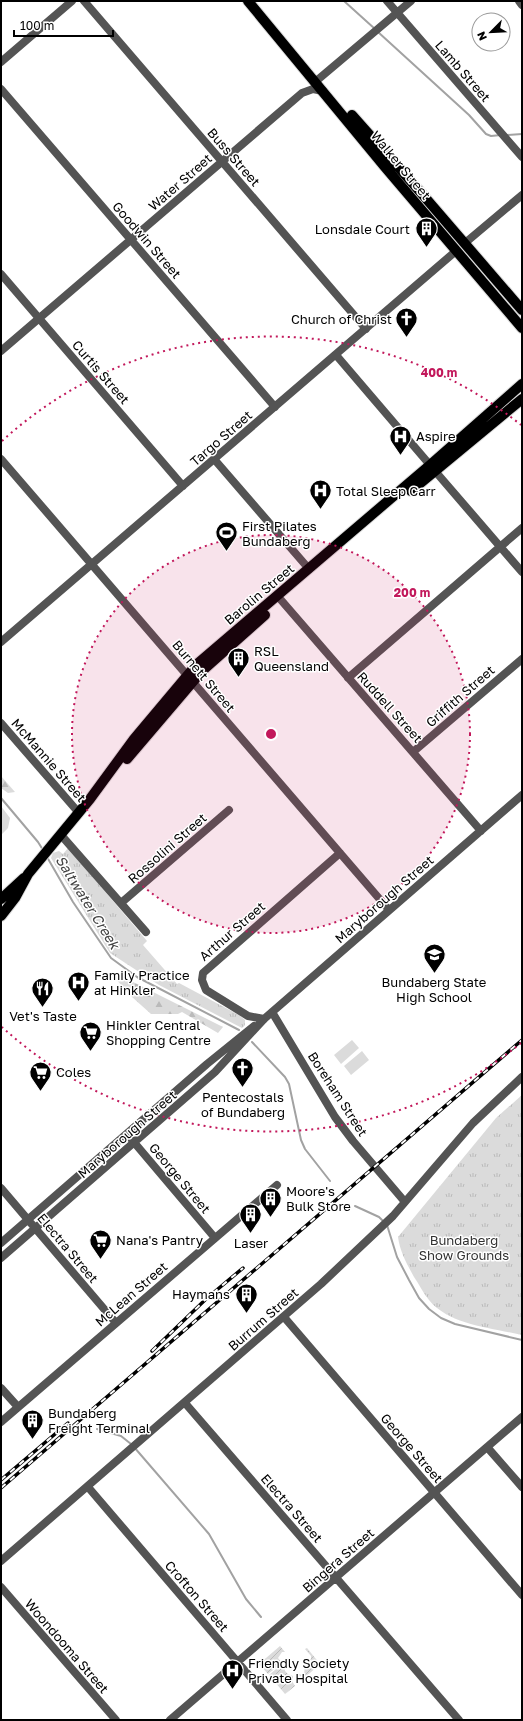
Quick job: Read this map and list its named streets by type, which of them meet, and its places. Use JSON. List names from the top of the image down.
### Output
{
  "streets": {
    "main road": ["Walker Street", "Barolin Street"],
    "street": [
      "Lamb Street",
      "Buss Street",
      "Water Street",
      "Goodwin Street",
      "Curtis Street",
      "Targo Street",
      "Burnett Street",
      "Griffith Street",
      "Ruddell Street",
      "McMannie Street",
      "Rossolini Street",
      "Maryborough Street",
      "Arthur Street",
      "Boreham Street",
      "George Street",
      "Electra Street",
      "McLean Street",
      "Burrum Street",
      "Bingera Street",
      "Crofton Street",
      "Woondooma Street"
    ]
  },
  "crossings": [
    ["Buss Street", "Water Street"],
    ["Buss Street", "Targo Street"],
    ["Walker Street", "Targo Street"],
    ["Water Street", "Goodwin Street"],
    ["Water Street", "Curtis Street"],
    ["Goodwin Street", "Targo Street"],
    ["Curtis Street", "Targo Street"],
    ["Targo Street", "Burnett Street"],
    ["Barolin Street", "Burnett Street"],
    ["Barolin Street", "Ruddell Street"],
    ["Barolin Street", "McMannie Street"],
    ["Burnett Street", "Maryborough Street"],
    ["Burnett Street", "Arthur Street"],
    ["Griffith Street", "Ruddell Street"],
    ["Ruddell Street", "Maryborough Street"],
    ["Maryborough Street", "Arthur Street"],
    ["Maryborough Street", "Boreham Street"],
    ["Maryborough Street", "George Street"],
    ["Maryborough Street", "Electra Street"],
    ["Boreham Street", "Burrum Street"],
    ["George Street", "McLean Street"],
    ["George Street", "Burrum Street"],
    ["George Street", "Bingera Street"],
    ["Electra Street", "McLean Street"],
    ["Electra Street", "Burrum Street"],
    ["Electra Street", "Bingera Street"],
    ["Burrum Street", "Crofton Street"],
    ["Bingera Street", "Crofton Street"]
  ],
  "water": ["Saltwater Creek"],
  "parks": ["Bundaberg Show Grounds"],
  "places": {
    "building": [
      "Lonsdale Court",
      "RSL Queensland",
      "Moore's Bulk Store",
      "Laser",
      "Haymans",
      "Bundaberg Freight Terminal"
    ],
    "church": ["Church of Christ", "Pentecostals of Bundaberg"],
    "hospital": [
      "Aspire",
      "Total Sleep Carr",
      "Family Practice at Hinkler",
      "Friendly Society Private Hospital"
    ],
    "sports": ["First Pilates Bundaberg"],
    "school or university": ["Bundaberg State High School"],
    "restaurant": ["Vet's Taste"],
    "supermarket": ["Hinkler Central Shopping Centre", "Coles", "Nana's Pantry"]
  },
  "scale_bar": "100 m",
  "north": "bottom left",
  "rings": ["400 m", "200 m"]
}
